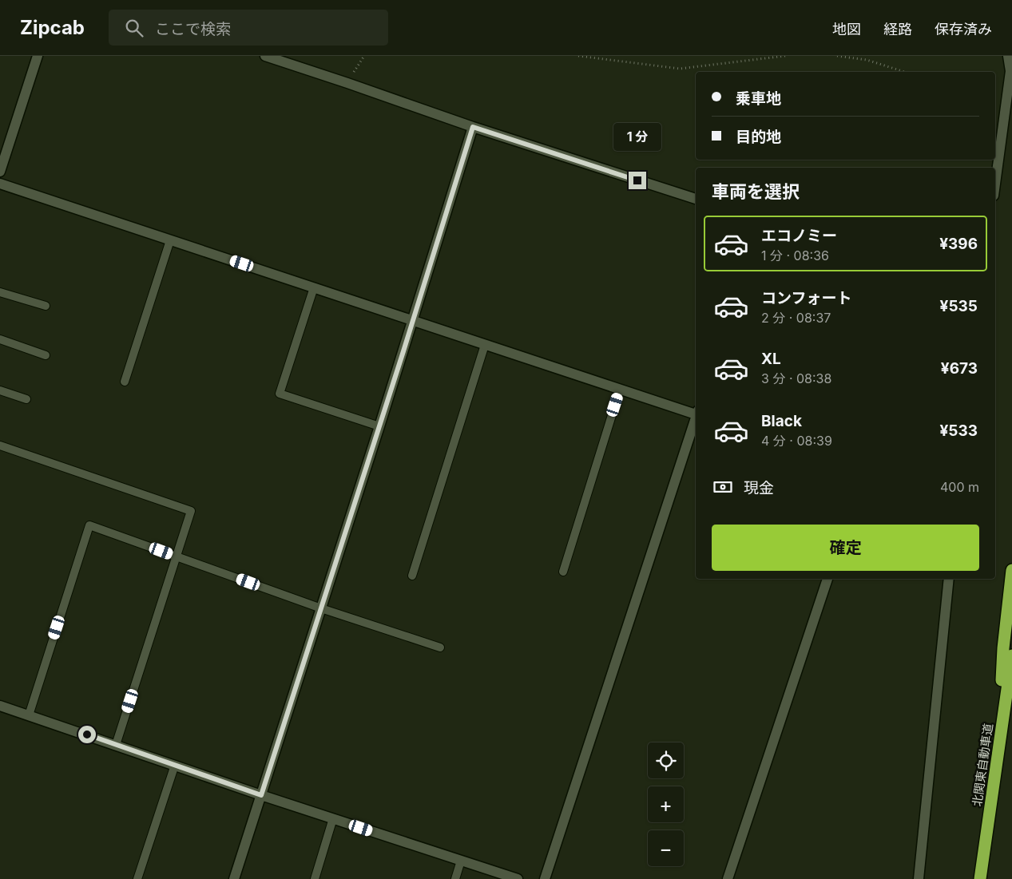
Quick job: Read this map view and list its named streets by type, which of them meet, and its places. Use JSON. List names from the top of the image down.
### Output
{
  "streets": {
    "highway": ["北関東自動車道"]
  },
  "page": {
    "header": "Zipcab",
    "search": "ここで検索",
    "nav": ["地図", "経路", "保存済み"],
    "banner": ["乗車地", "目的地"],
    "bubble": "1 分",
    "heading": "車両を選択",
    "list": [
      {
        "name": "エコノミー",
        "note": "1 分 · 08:36",
        "value": "¥396"
      },
      {
        "name": "コンフォート",
        "note": "2 分 · 08:37",
        "value": "¥535"
      },
      {
        "name": "XL",
        "note": "3 分 · 08:38",
        "value": "¥673"
      },
      {
        "name": "Black",
        "note": "4 分 · 08:39",
        "value": "¥533"
      }
    ],
    "pay": ["現金", "400 m"],
    "buttons": "確定",
    "map_buttons": ["+", "−"]
  }
}
